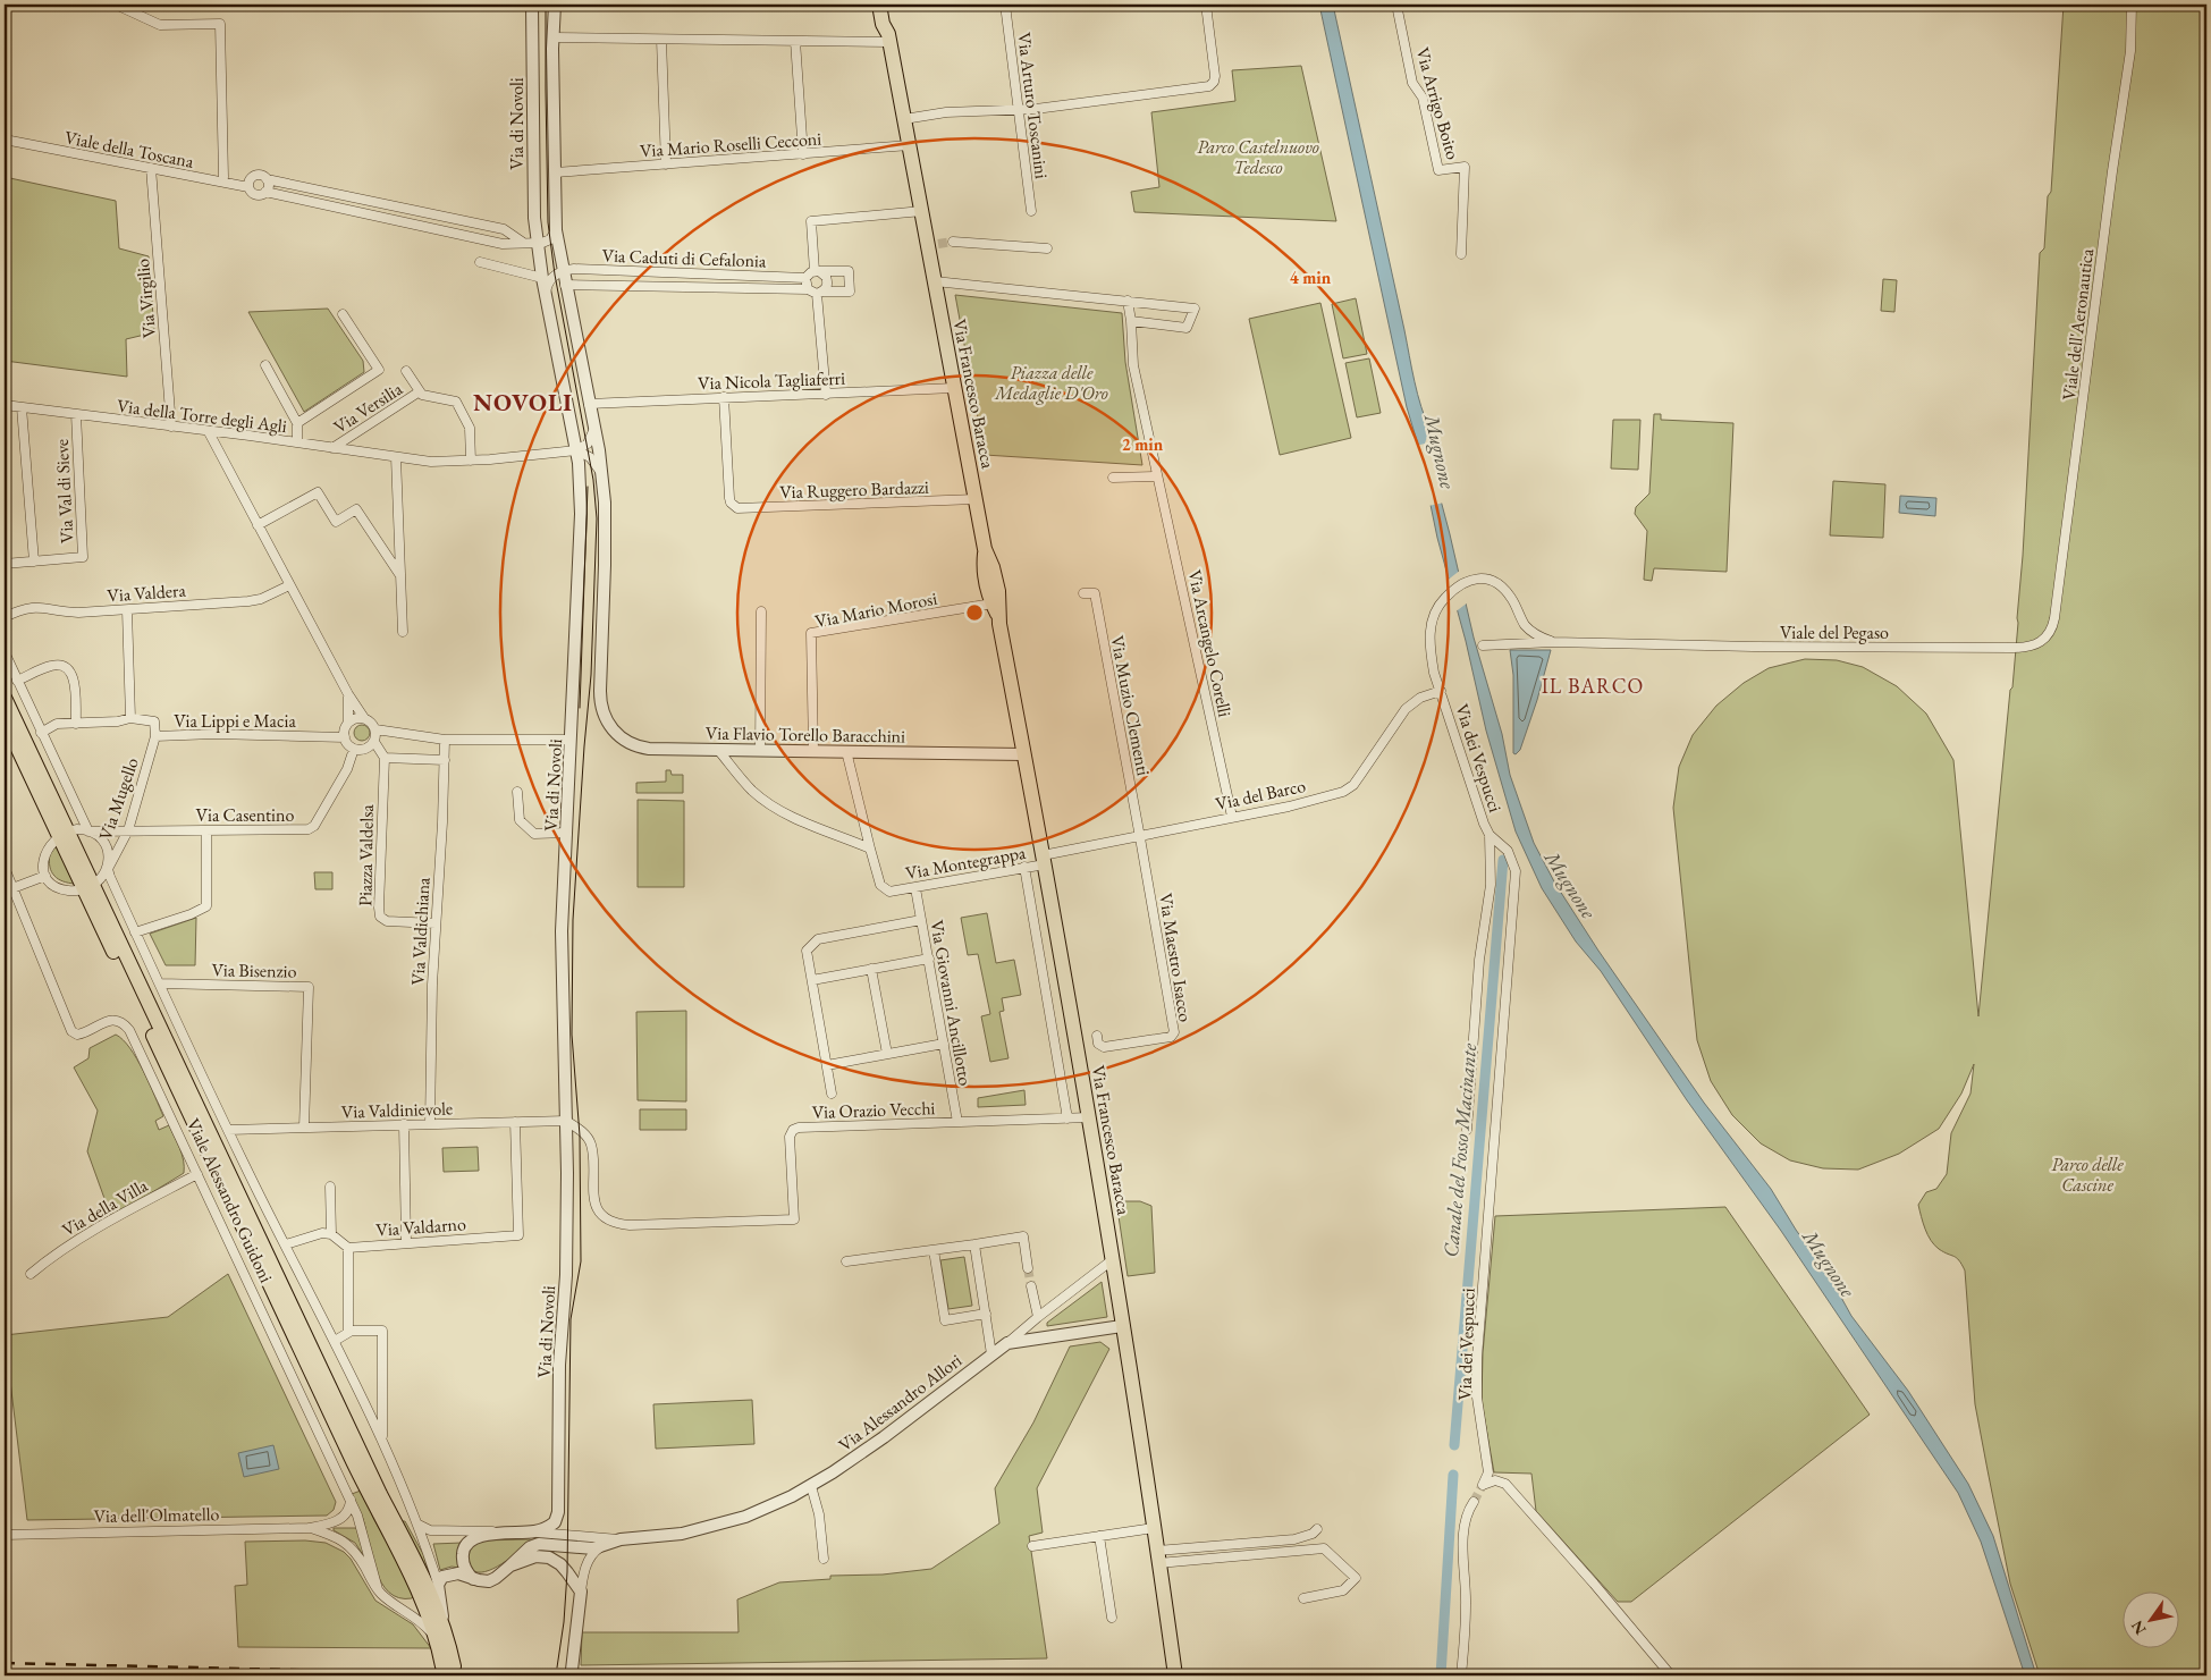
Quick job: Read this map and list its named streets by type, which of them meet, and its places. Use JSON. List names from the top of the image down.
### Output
{
  "streets": {
    "main road": ["Via Francesco Baracca", "Viale Alessandro Guidoni"],
    "street": [
      "Via Arrigo Boito",
      "Via Arturo Toscanini",
      "Via di Novoli",
      "Via Mario Roselli Cecconi",
      "Viale della Toscana",
      "Via Caduti di Cefalonia",
      "Via Virgilio",
      "Viale dell'Aeronautica",
      "Via Nicola Tagliaferri",
      "Via Versilia",
      "Via della Torre degli Agli",
      "Via Ruggero Bardazzi",
      "Via Val di Sieve",
      "Via Valdera",
      "Via Mario Morosi",
      "Viale del Pegaso",
      "Via Arcangelo Corelli",
      "Via Muzio Clementi",
      "Via Lippi e Macia",
      "Via Flavio Torello Baracchini",
      "Via dei Vespucci",
      "Via del Barco",
      "Via Mugello",
      "Via Casentino",
      "Piazza Valdelsa",
      "Via Montegrappa",
      "Via Valdichiana",
      "Via Maestro Isacco",
      "Via Bisenzio",
      "Via Giovanni Ancillotto",
      "Via Valdinievole",
      "Via Orazio Vecchi",
      "Via della Villa",
      "Via Valdarno",
      "Via Alessandro Allori",
      "Via dell'Olmatello"
    ]
  },
  "crossings": [
    ["Via di Novoli", "Via Mario Roselli Cecconi"],
    ["Via di Novoli", "Viale della Toscana"],
    ["Via di Novoli", "Via Caduti di Cefalonia"],
    ["Via di Novoli", "Via Nicola Tagliaferri"],
    ["Via di Novoli", "Via della Torre degli Agli"],
    ["Via di Novoli", "Via Flavio Torello Baracchini"],
    ["Via di Novoli", "Via Valdinievole"],
    ["Via di Novoli", "Via Orazio Vecchi"],
    ["Via di Novoli", "Via Alessandro Allori"],
    ["Via Mario Roselli Cecconi", "Via Francesco Baracca"],
    ["Viale della Toscana", "Via Virgilio"],
    ["Via Virgilio", "Via della Torre degli Agli"],
    ["Viale dell'Aeronautica", "Viale del Pegaso"],
    ["Via Nicola Tagliaferri", "Via Francesco Baracca"],
    ["Via Nicola Tagliaferri", "Via Ruggero Bardazzi"],
    ["Via Francesco Baracca", "Via Ruggero Bardazzi"],
    ["Via Francesco Baracca", "Via Mario Morosi"],
    ["Via Francesco Baracca", "Via Flavio Torello Baracchini"],
    ["Via Francesco Baracca", "Via del Barco"],
    ["Via Francesco Baracca", "Via Montegrappa"],
    ["Via Francesco Baracca", "Via Orazio Vecchi"],
    ["Via Francesco Baracca", "Via Alessandro Allori"],
    ["Via Versilia", "Via della Torre degli Agli"],
    ["Via della Torre degli Agli", "Via Val di Sieve"],
    ["Via Mario Morosi", "Via Flavio Torello Baracchini"],
    ["Viale del Pegaso", "Via dei Vespucci"],
    ["Via Arcangelo Corelli", "Via del Barco"],
    ["Via Muzio Clementi", "Via del Barco"],
    ["Via Muzio Clementi", "Via Maestro Isacco"],
    ["Via Lippi e Macia", "Via Mugello"],
    ["Via Lippi e Macia", "Via Casentino"],
    ["Via Lippi e Macia", "Viale Alessandro Guidoni"],
    ["Via dei Vespucci", "Via del Barco"],
    ["Via del Barco", "Via Montegrappa"],
    ["Via del Barco", "Via Maestro Isacco"],
    ["Via Mugello", "Via Casentino"],
    ["Via Mugello", "Viale Alessandro Guidoni"],
    ["Via Casentino", "Viale Alessandro Guidoni"],
    ["Piazza Valdelsa", "Via Valdichiana"],
    ["Via Montegrappa", "Via Giovanni Ancillotto"],
    ["Via Valdichiana", "Via Valdinievole"],
    ["Via Bisenzio", "Via Valdinievole"],
    ["Via Bisenzio", "Viale Alessandro Guidoni"],
    ["Via Giovanni Ancillotto", "Via Orazio Vecchi"],
    ["Via Valdinievole", "Via Orazio Vecchi"],
    ["Via Valdinievole", "Viale Alessandro Guidoni"],
    ["Via Valdinievole", "Via Valdarno"],
    ["Viale Alessandro Guidoni", "Via della Villa"],
    ["Viale Alessandro Guidoni", "Via Alessandro Allori"],
    ["Viale Alessandro Guidoni", "Via dell'Olmatello"]
  ],
  "districts": ["NOVOLI", "IL BARCO"],
  "water": ["Mugnone", "Canale del Fosso Macinante"],
  "parks": ["Parco Castelnuovo Tedesco", "Piazza delle Medaglie D'Oro", "Parco delle Cascine"],
  "north": "bottom left",
  "rings": ["4 min", "2 min"]
}
